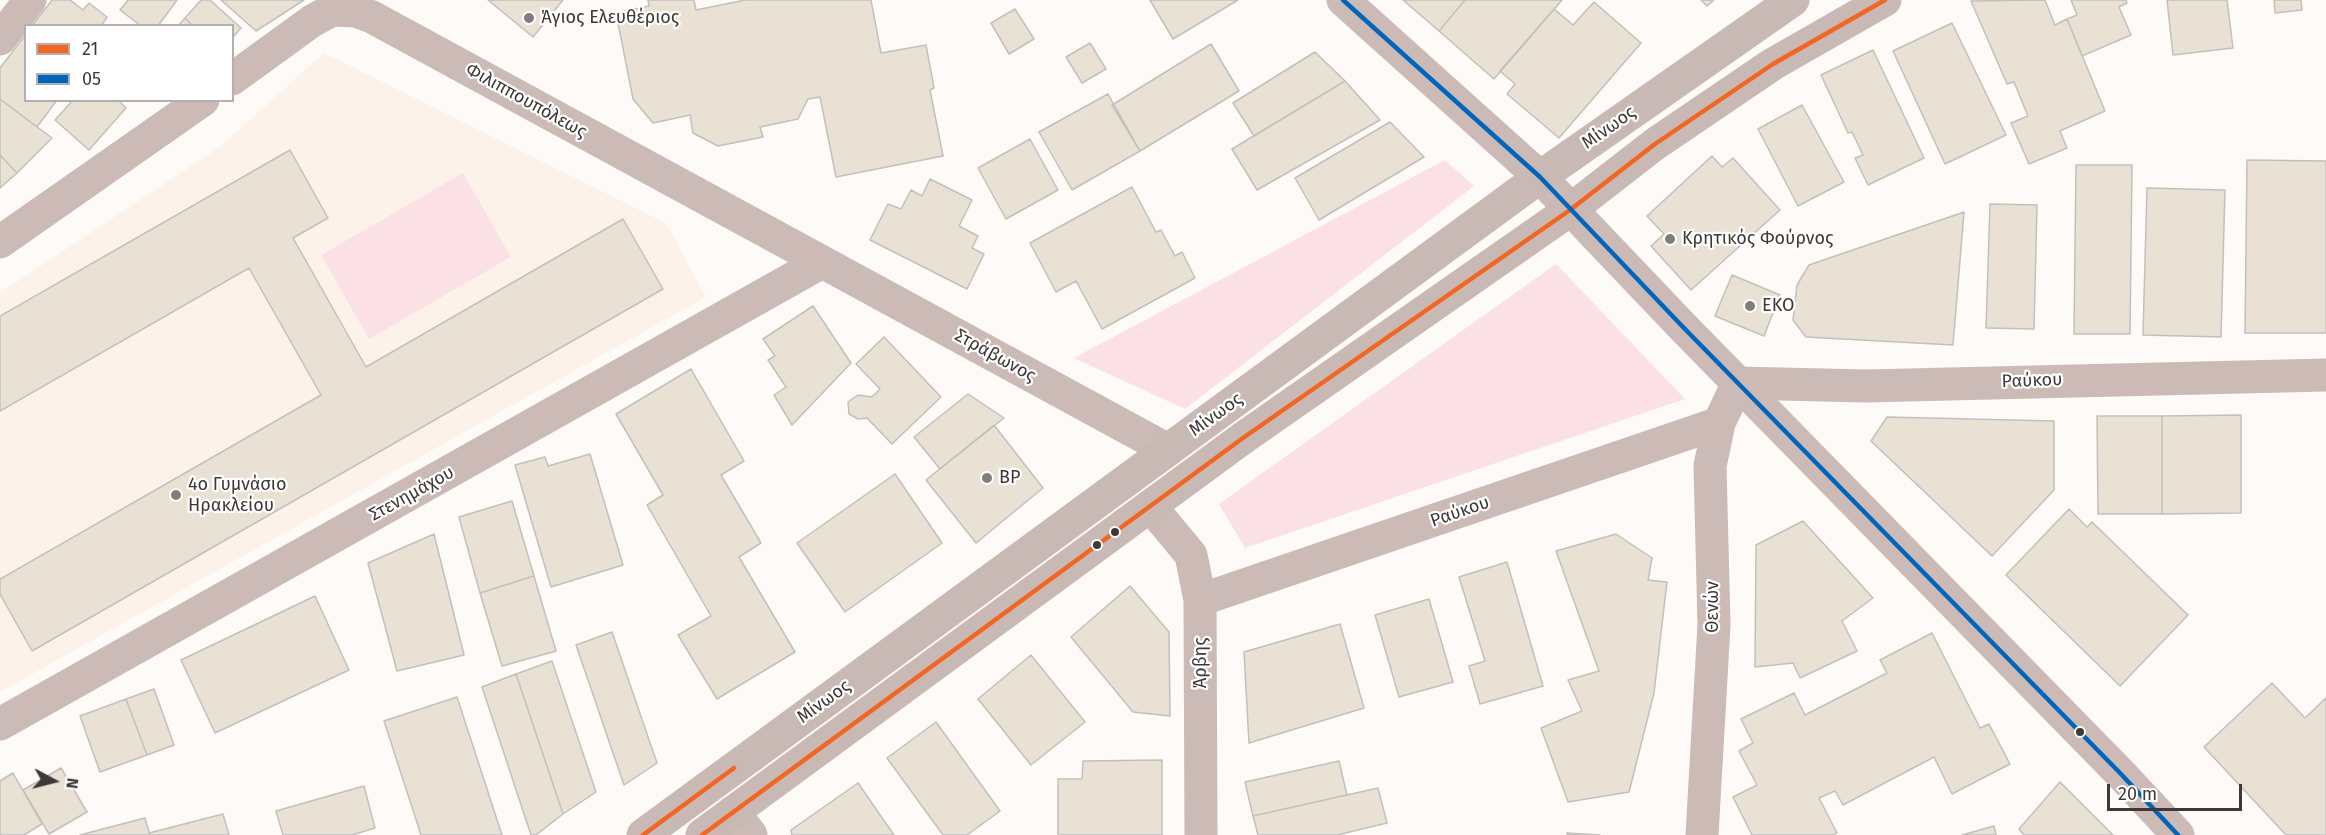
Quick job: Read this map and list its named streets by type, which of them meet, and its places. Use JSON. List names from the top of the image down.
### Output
{
  "streets": {
    "main road": ["Μίνωος"],
    "street": [
      "Φιλιππουπόλεως",
      "Στράβωνος",
      "Ραύκου",
      "Στενημάχου",
      "Θενών",
      "Άρβης"
    ]
  },
  "crossings": [
    ["Φιλιππουπόλεως", "Στράβωνος"],
    ["Φιλιππουπόλεως", "Στενημάχου"],
    ["Μίνωος", "Στράβωνος"],
    ["Μίνωος", "Άρβης"],
    ["Στράβωνος", "Στενημάχου"],
    ["Ραύκου", "Θενών"],
    ["Ραύκου", "Άρβης"]
  ],
  "places": [
    "Άγιος Ελευθέριος",
    "Κρητικός Φούρνος",
    "ΕΚΟ",
    "BP",
    "4o Γυμνάσιο Ηρακλείου"
  ],
  "lines": ["transit line 21", "transit line 05"],
  "legend": ["21", "05"],
  "scale_bar": "20 m",
  "north": "right"
}
